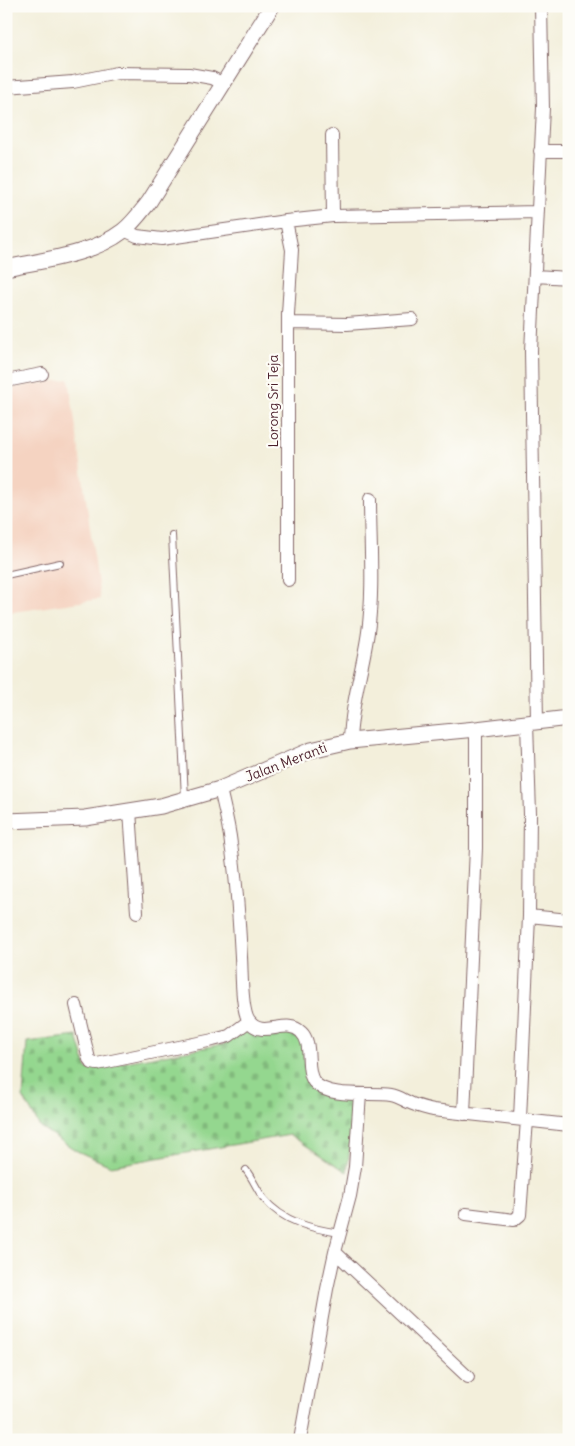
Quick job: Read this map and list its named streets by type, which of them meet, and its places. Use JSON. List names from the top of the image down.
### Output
{
  "streets": {
    "street": ["Lorong Sri Teja", "Jalan Meranti"]
  }
}
